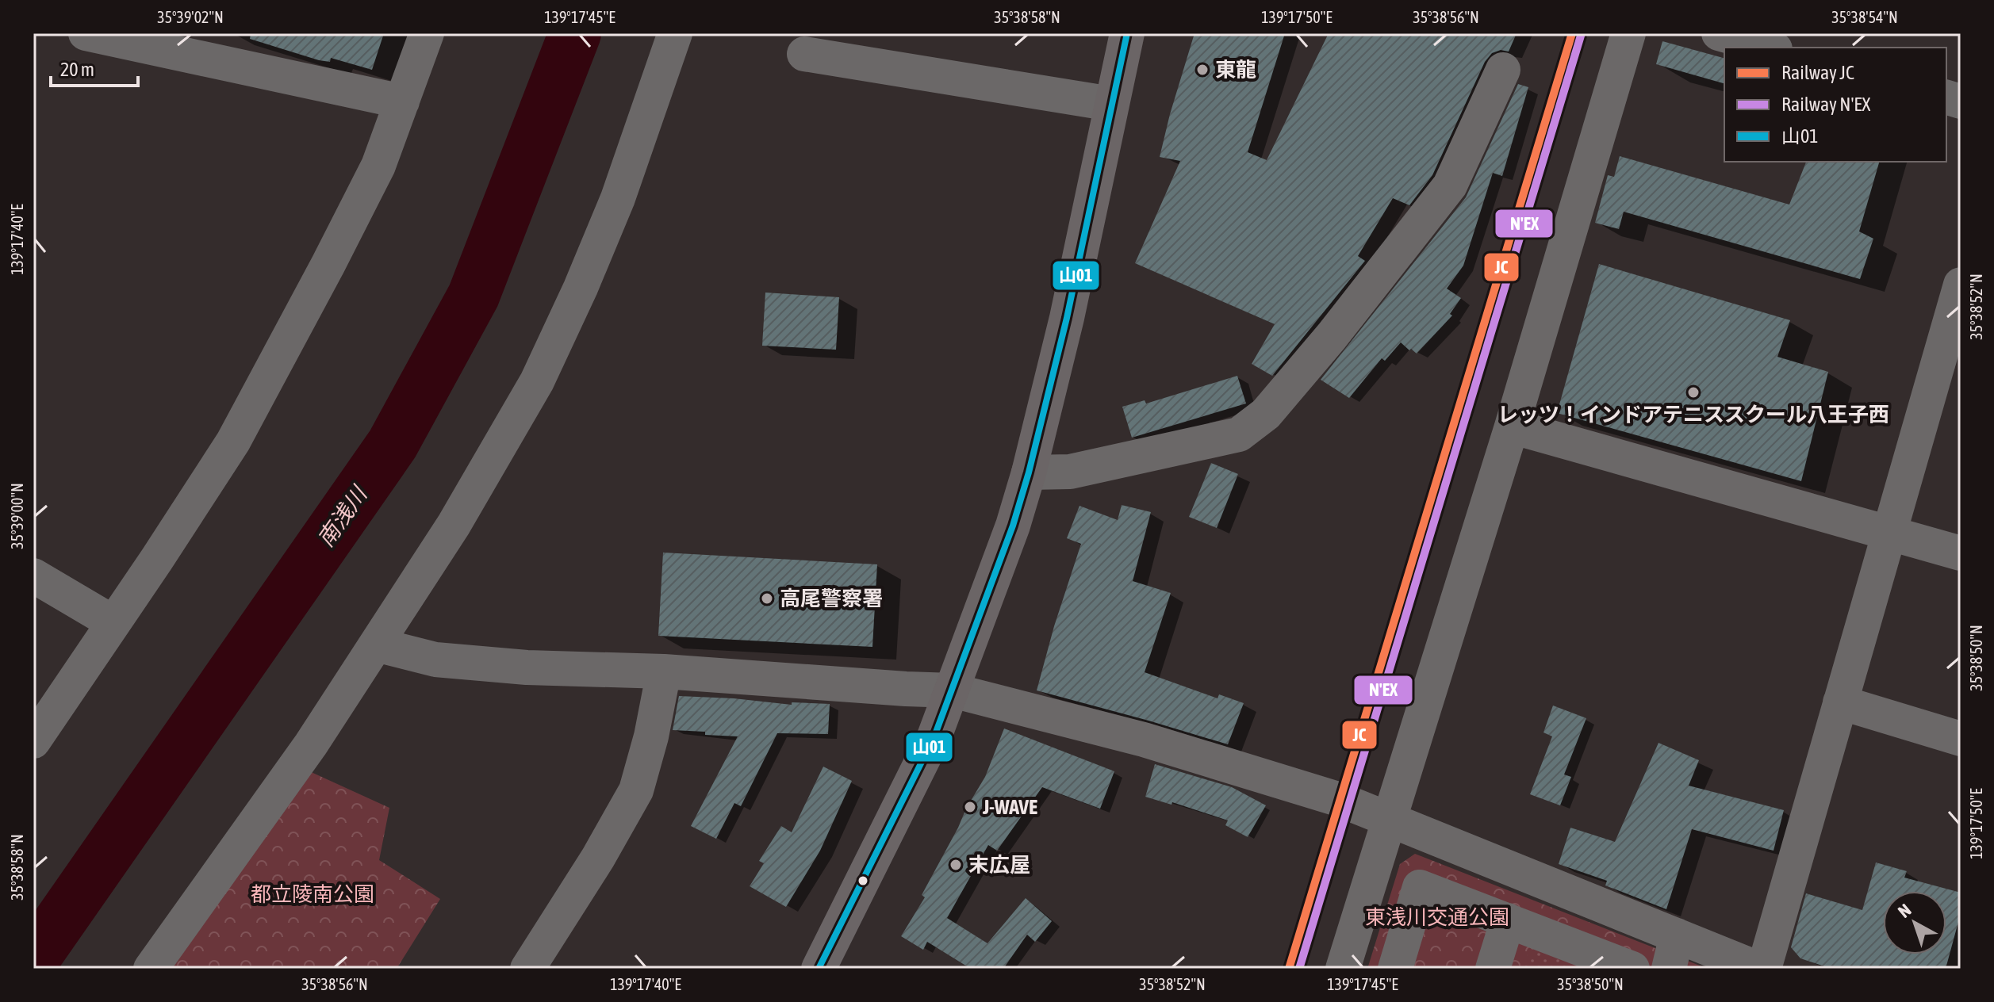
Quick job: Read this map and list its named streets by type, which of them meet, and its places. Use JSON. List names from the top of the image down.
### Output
{
  "water": ["南浅川"],
  "parks": ["都立陵南公園", "東浅川交通公園"],
  "places": [
    "東龍",
    "レッツ！インドアテニススクール八王子西",
    "高尾警察署",
    "J-WAVE",
    "末広屋"
  ],
  "lines": ["rail line JC", "transit line 山01", "rail line N'EX"],
  "legend": ["Railway JC", "Railway N'EX", "山01"],
  "scale_bar": "20 m",
  "north": "top left",
  "coordinates": [
    "35°39'02\"N",
    "139°17'45\"E",
    "35°38'58\"N",
    "139°17'50\"E",
    "35°38'56\"N",
    "35°38'54\"N",
    "139°17'40\"E",
    "35°38'52\"N",
    "35°39'00\"N",
    "35°38'50\"N"
  ]
}
